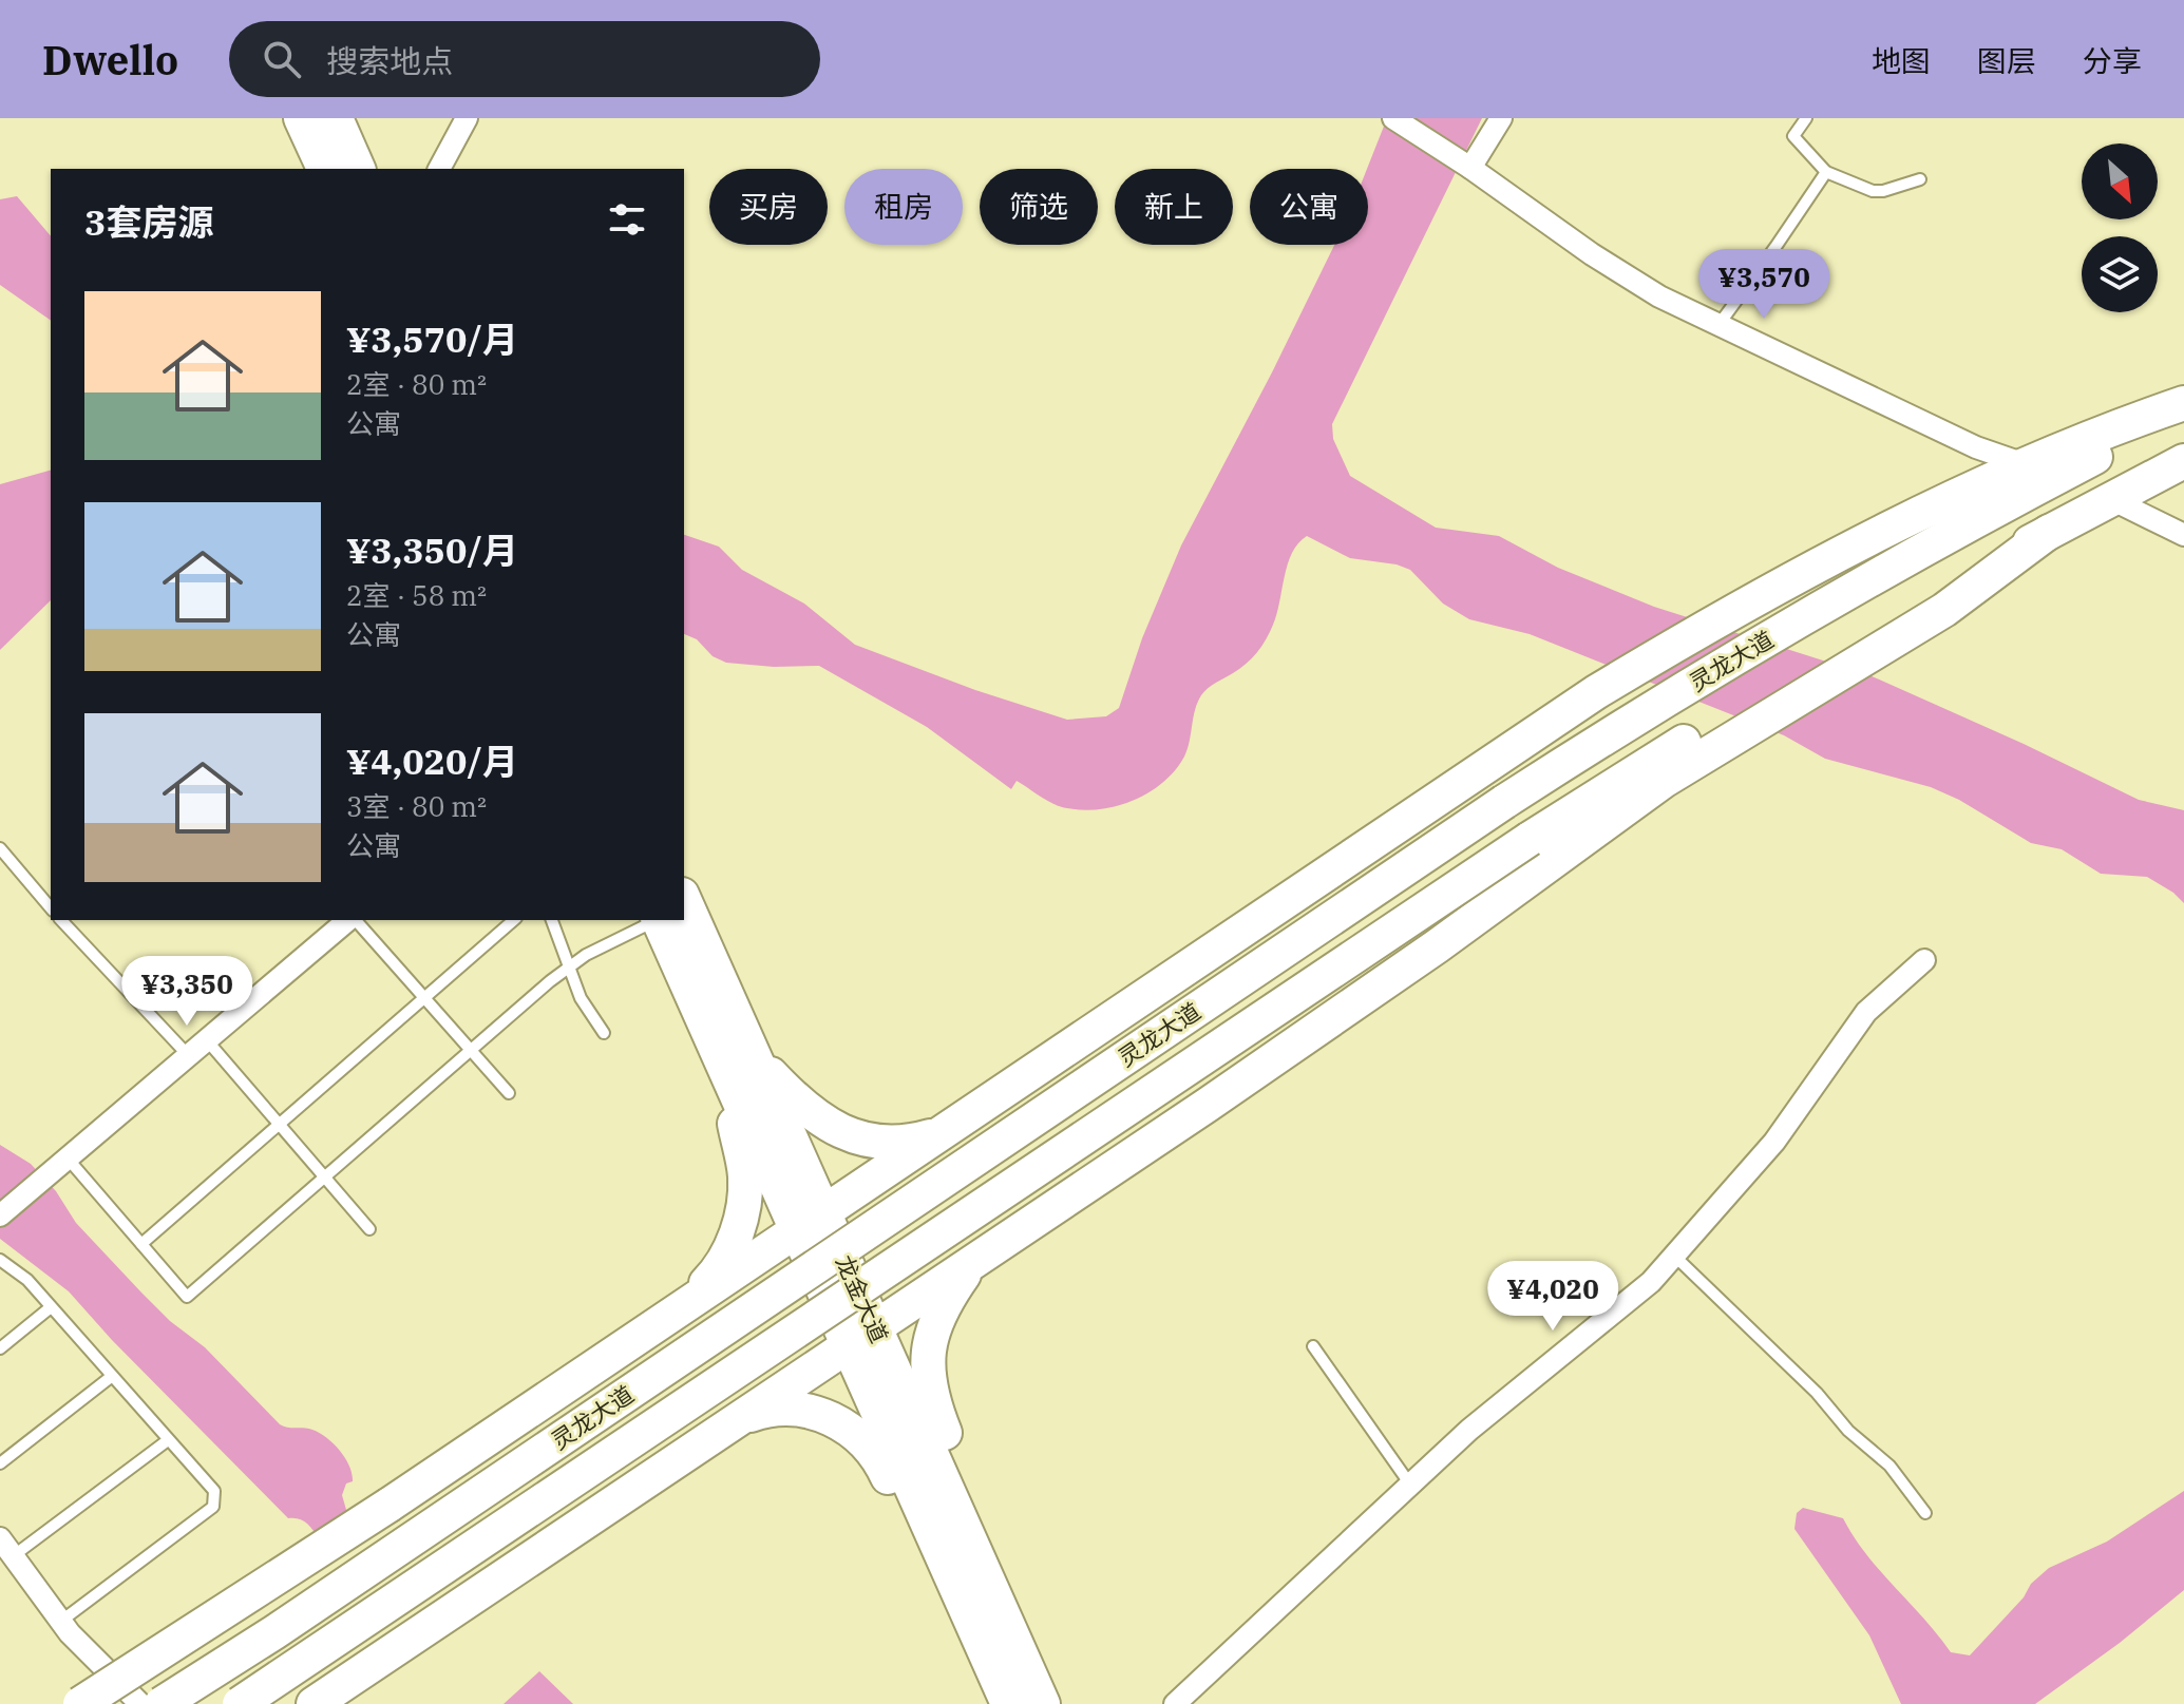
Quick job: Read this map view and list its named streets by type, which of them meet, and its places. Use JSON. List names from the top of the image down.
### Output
{
  "streets": {
    "main road": ["灵龙大道", "龙金大道"]
  },
  "north": "bottom right",
  "page": {
    "header": "Dwello",
    "search": "搜索地点",
    "nav": ["地图", "图层", "分享"],
    "chip": [
      "买房",
      "租房",
      "筛选",
      "新上",
      "公寓"
    ],
    "heading": "3套房源",
    "price": ["¥3,570", "¥3,350", "¥4,020"],
    "list": [
      {
        "name": "¥3,570/月",
        "note": "2室 · 80 m² · 公寓"
      },
      {
        "name": "¥3,350/月",
        "note": "2室 · 58 m² · 公寓"
      },
      {
        "name": "¥4,020/月",
        "note": "3室 · 80 m² · 公寓"
      }
    ]
  }
}
